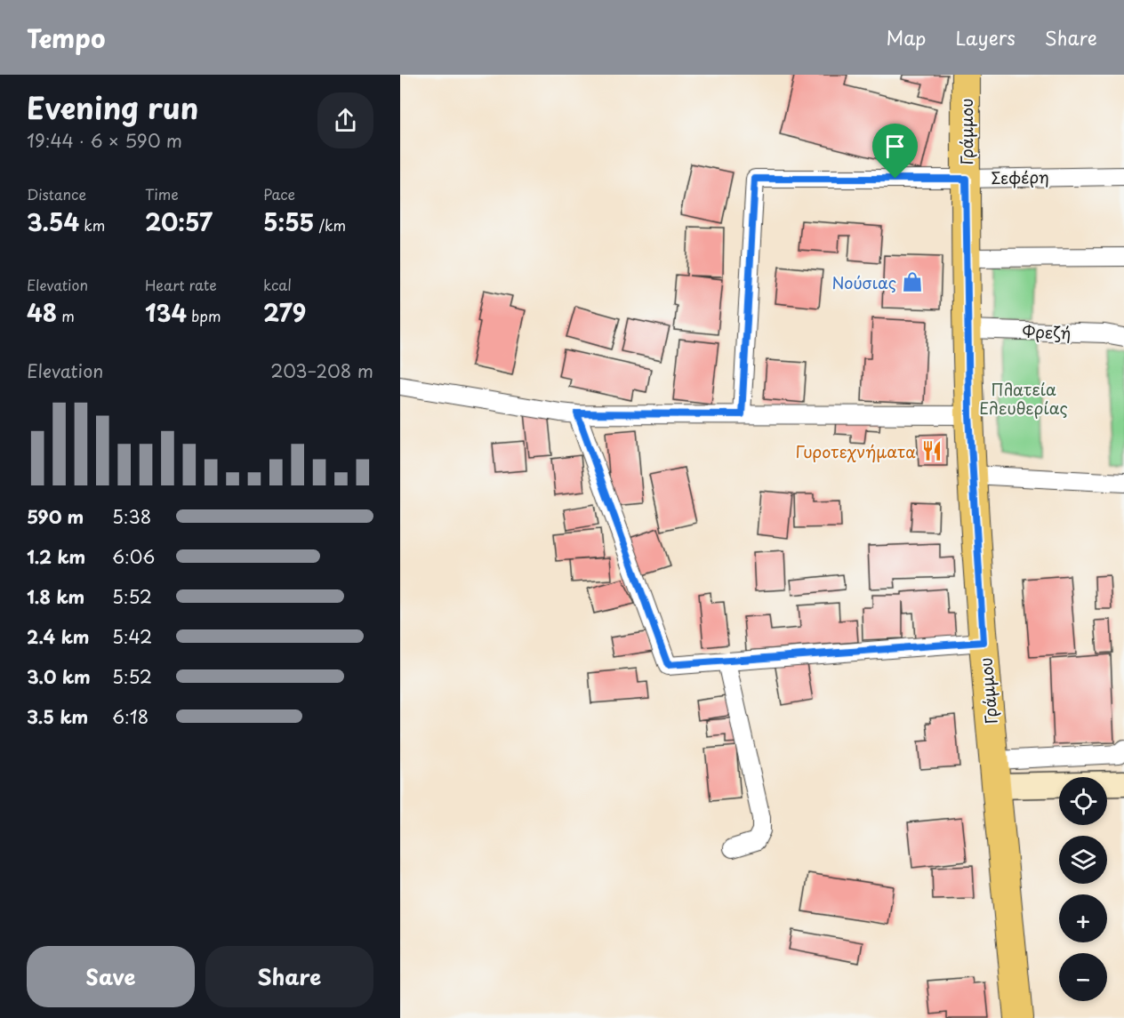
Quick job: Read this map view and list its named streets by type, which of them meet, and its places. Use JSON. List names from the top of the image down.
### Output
{
  "streets": {
    "main road": ["Γράμμου"],
    "street": ["Σεφέρη", "Φρεζή"]
  },
  "crossings": [
    ["Γράμμου", "Σεφέρη"],
    ["Γράμμου", "Φρεζή"]
  ],
  "parks": ["Πλατεία Ελευθερίας"],
  "places": {
    "shop": ["Νούσιας"],
    "restaurant": ["Γυροτεχνήματα"]
  },
  "page": {
    "header": "Tempo",
    "nav": ["Map", "Layers", "Share"],
    "heading": ["Evening run", "19:44 · 6 × 590 m"],
    "stats": [
      ["Distance", "3.54 km"],
      ["Time", "20:57"],
      ["Pace", "5:55 /km"],
      ["Elevation", "48 m"],
      ["Heart rate", "134 bpm"],
      ["kcal", "279"]
    ],
    "chart": ["Elevation", "203–208 m"],
    "list": [
      {
        "name": "590 m",
        "note": "5:38"
      },
      {
        "name": "1.2 km",
        "note": "6:06"
      },
      {
        "name": "1.8 km",
        "note": "5:52"
      },
      {
        "name": "2.4 km",
        "note": "5:42"
      },
      {
        "name": "3.0 km",
        "note": "5:52"
      },
      {
        "name": "3.5 km",
        "note": "6:18"
      }
    ],
    "map_buttons": ["+", "−"],
    "buttons": ["Save", "Share"]
  }
}
